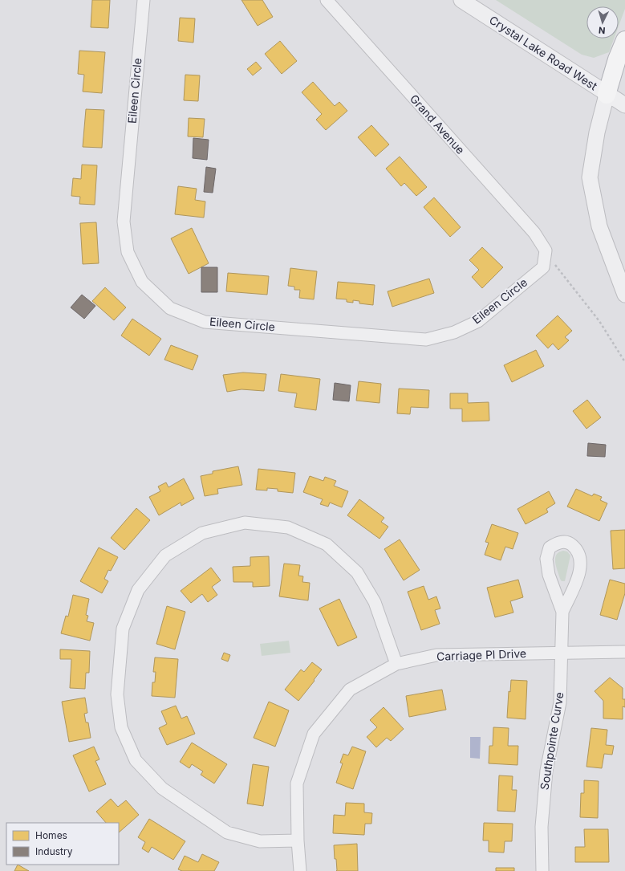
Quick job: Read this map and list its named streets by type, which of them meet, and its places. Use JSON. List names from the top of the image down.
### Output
{
  "streets": {
    "street": [
      "Crystal Lake Road West",
      "Eileen Circle",
      "Grand Avenue",
      "Carriage Pl Drive",
      "Southpointe Curve"
    ]
  },
  "crossings": [
    ["Eileen Circle", "Grand Avenue"],
    ["Carriage Pl Drive", "Southpointe Curve"]
  ],
  "legend": ["Homes", "Industry"],
  "north": "bottom"
}
